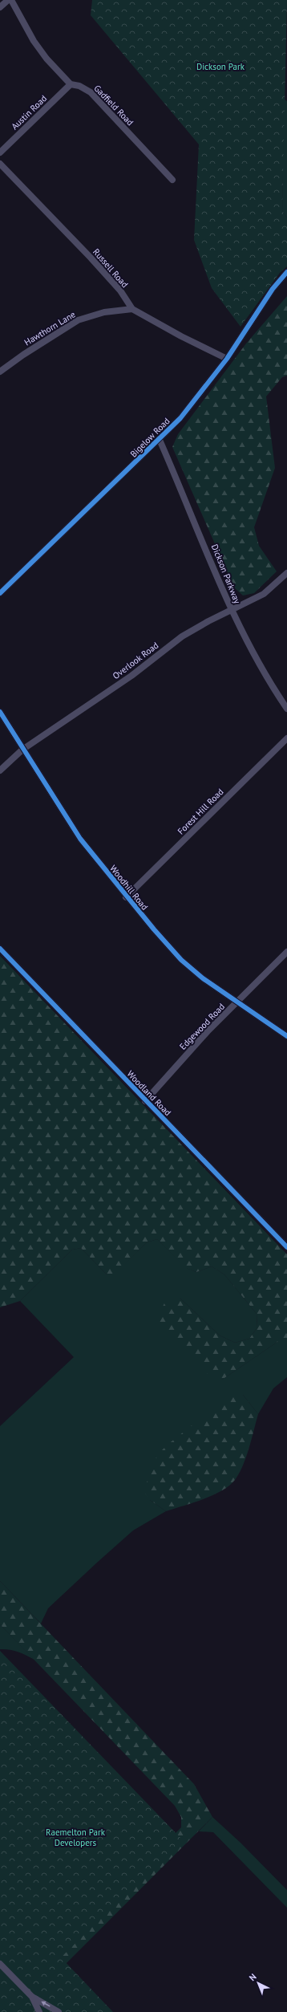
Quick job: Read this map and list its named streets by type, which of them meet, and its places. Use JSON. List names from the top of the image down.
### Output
{
  "streets": {
    "street": [
      "Gadfield Road",
      "Austin Road",
      "Russell Road",
      "Hawthorn Lane",
      "Bigelow Road",
      "Dickson Parkway",
      "Overlook Road",
      "Forest Hill Road",
      "Woodhill Road",
      "Edgewood Road",
      "Woodland Road"
    ]
  },
  "crossings": [
    ["Gadfield Road", "Austin Road"],
    ["Russell Road", "Hawthorn Lane"],
    ["Russell Road", "Bigelow Road"],
    ["Bigelow Road", "Dickson Parkway"],
    ["Dickson Parkway", "Overlook Road"],
    ["Overlook Road", "Woodhill Road"],
    ["Forest Hill Road", "Woodhill Road"],
    ["Woodhill Road", "Edgewood Road"],
    ["Edgewood Road", "Woodland Road"]
  ],
  "parks": ["Dickson Park", "Raemelton Park Developers"],
  "north": "top left"
}
